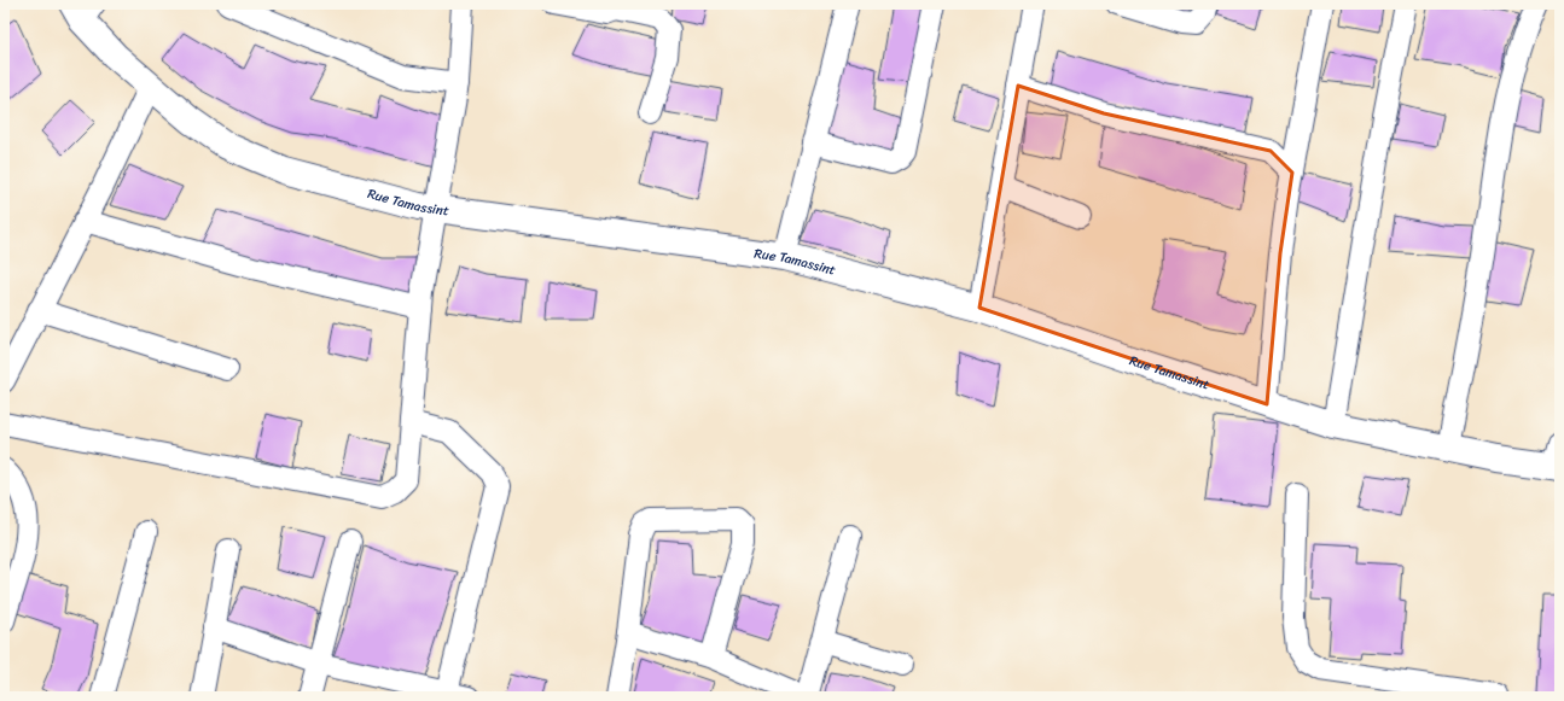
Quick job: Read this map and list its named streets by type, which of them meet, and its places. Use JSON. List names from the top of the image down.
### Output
{
  "streets": {
    "main road": ["Rue Tamassint"]
  }
}
